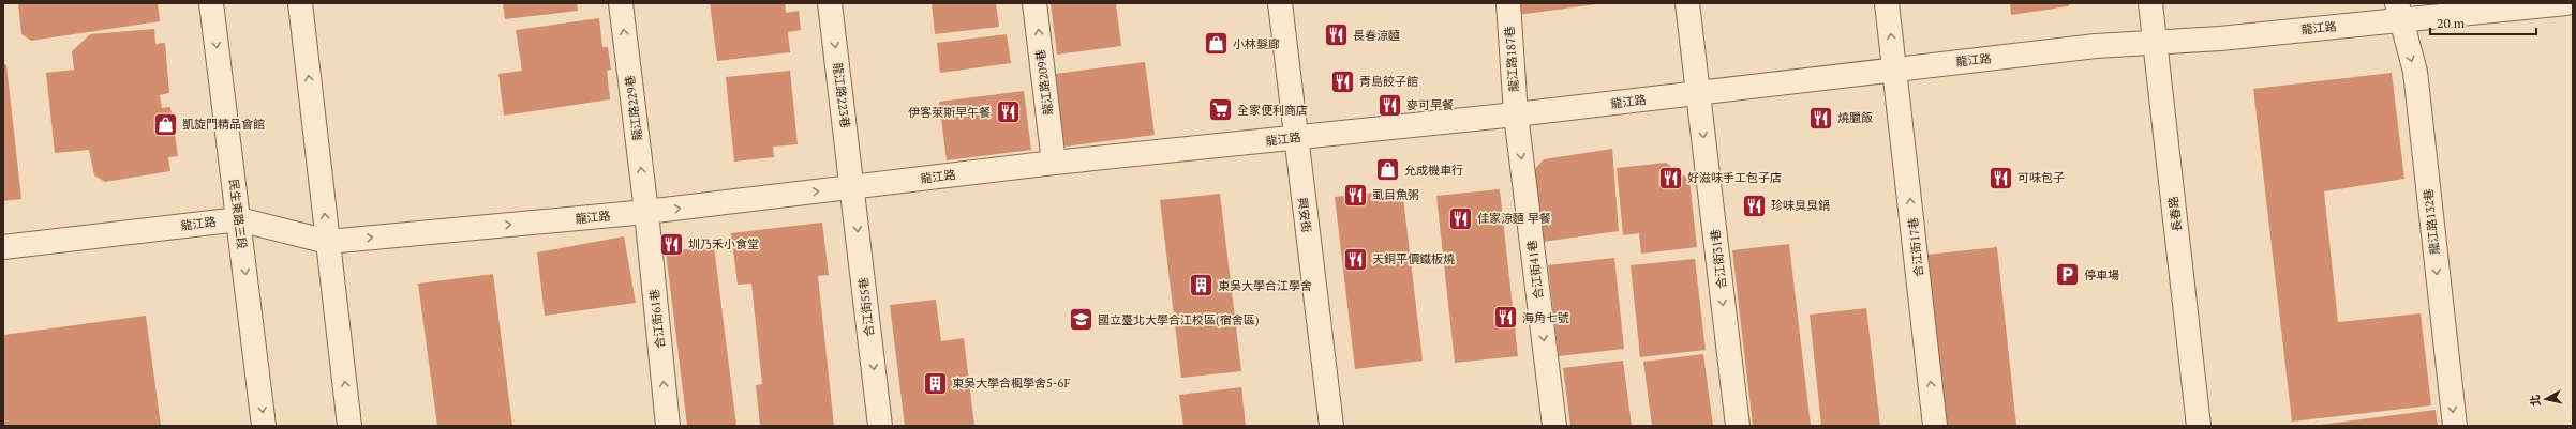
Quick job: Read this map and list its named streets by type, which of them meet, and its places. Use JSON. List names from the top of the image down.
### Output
{
  "streets": {
    "street": [
      "龍江路",
      "龍江路187巷",
      "龍江路209巷",
      "龍江路223巷",
      "龍江路229巷",
      "民生東路三段",
      "長春路",
      "興安街",
      "龍江路132巷",
      "合江街17巷",
      "合江街31巷",
      "合江街41巷",
      "合江街55巷",
      "合江街61巷"
    ]
  },
  "crossings": [
    ["龍江路", "龍江路187巷"],
    ["龍江路", "龍江路209巷"],
    ["龍江路", "龍江路223巷"],
    ["龍江路", "龍江路229巷"],
    ["龍江路", "民生東路三段"],
    ["龍江路", "長春路"],
    ["龍江路", "興安街"],
    ["龍江路", "龍江路132巷"],
    ["龍江路", "合江街17巷"],
    ["龍江路", "合江街31巷"],
    ["龍江路", "合江街41巷"],
    ["龍江路", "合江街55巷"],
    ["龍江路", "合江街61巷"],
    ["龍江路187巷", "合江街41巷"],
    ["龍江路223巷", "合江街55巷"],
    ["龍江路229巷", "合江街61巷"]
  ],
  "one_way": [
    "龍江路209巷",
    "龍江路223巷",
    "龍江路229巷",
    "龍江路132巷",
    "合江街17巷",
    "合江街31巷",
    "合江街41巷",
    "合江街55巷",
    "合江街61巷"
  ],
  "places": {
    "restaurant": [
      "長春涼麵",
      "青島餃子館",
      "麥可早餐",
      "伊客萊斯早午餐",
      "燒臘飯",
      "好滋味手工包子店",
      "可味包子",
      "虱目魚粥",
      "珍味臭臭鍋",
      "佳家涼麵 早餐",
      "圳乃禾小食堂",
      "天銅平價鐵板燒",
      "海角七號"
    ],
    "shop": ["小林髮廊", "凱旋門精品會館", "允成機車行"],
    "supermarket": ["全家便利商店"],
    "parking": ["停車場"],
    "building": ["東吳大學合江學舍", "東吳大學合楓學舍5-6F"],
    "school or university": ["國立臺北大學合江校區(宿舍區)"]
  },
  "scale_bar": "20 m",
  "north": "left"
}
